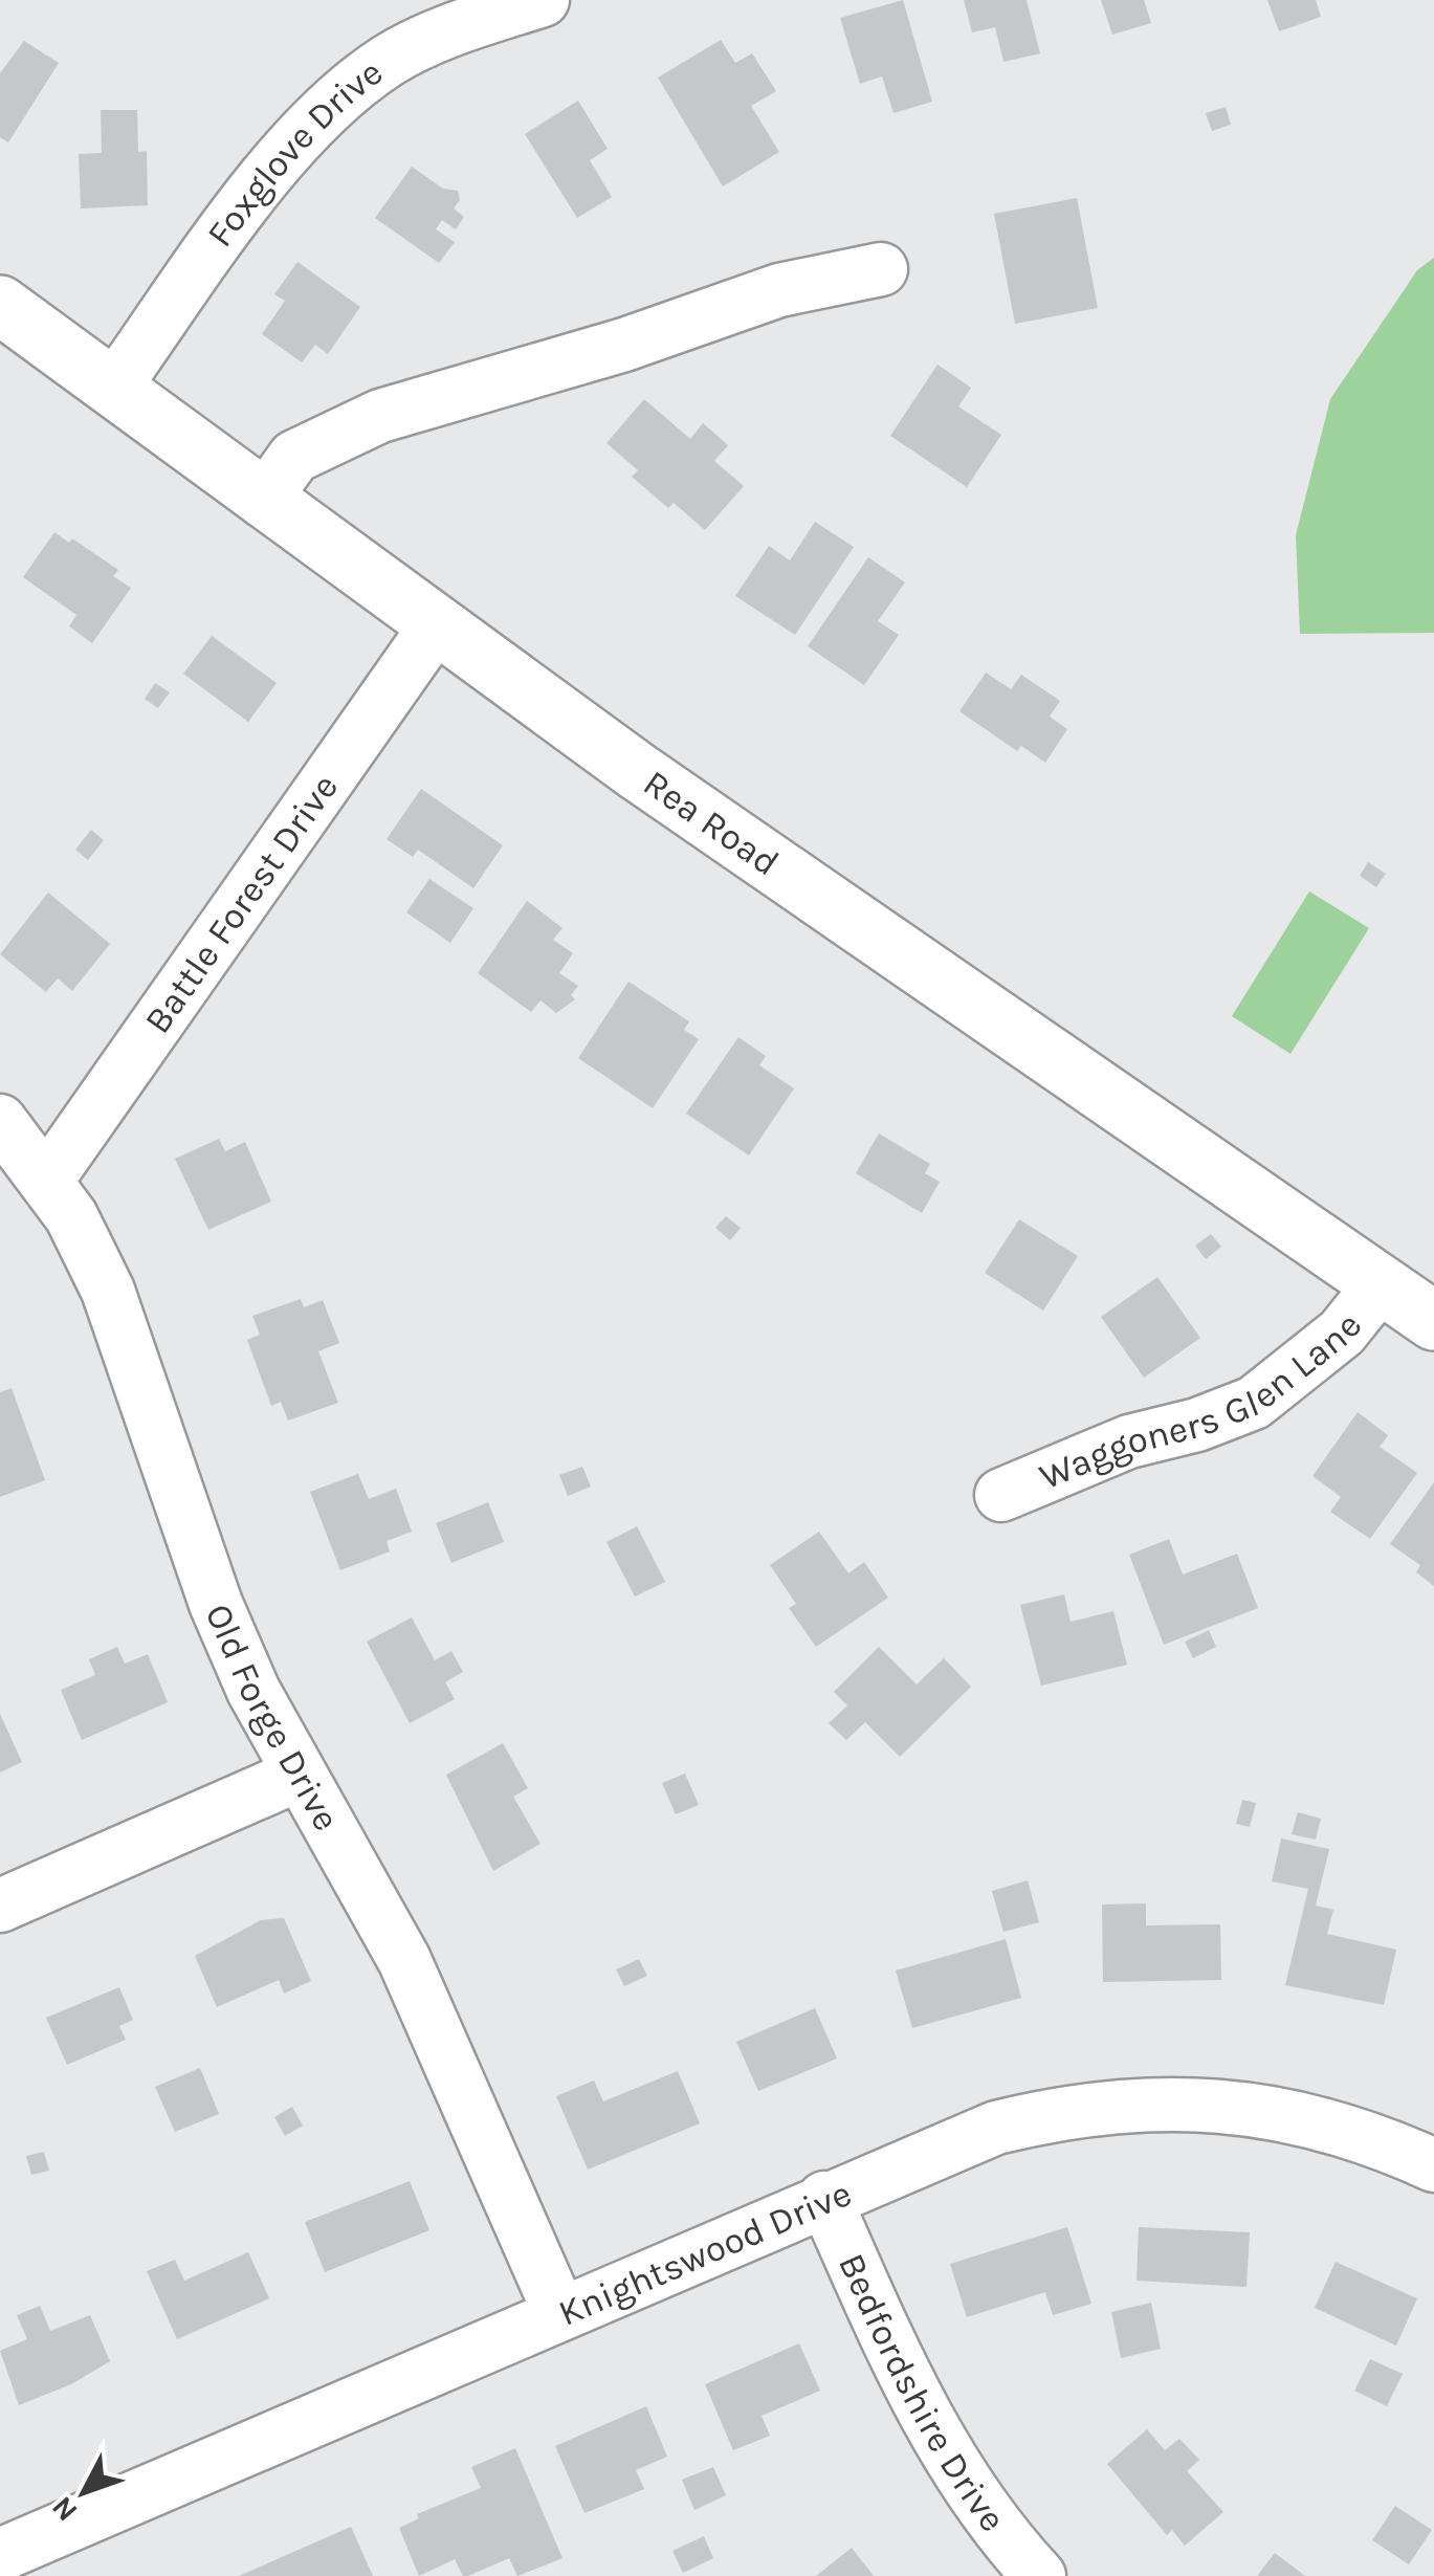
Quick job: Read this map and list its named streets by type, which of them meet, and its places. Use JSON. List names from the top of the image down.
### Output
{
  "streets": {
    "main road": ["Rea Road"],
    "street": [
      "Foxglove Drive",
      "Battle Forest Drive",
      "Waggoners Glen Lane",
      "Old Forge Drive",
      "Knightswood Drive",
      "Bedfordshire Drive"
    ]
  },
  "crossings": [
    ["Foxglove Drive", "Rea Road"],
    ["Rea Road", "Battle Forest Drive"],
    ["Rea Road", "Waggoners Glen Lane"],
    ["Battle Forest Drive", "Old Forge Drive"],
    ["Old Forge Drive", "Knightswood Drive"],
    ["Knightswood Drive", "Bedfordshire Drive"]
  ],
  "north": "bottom left"
}
